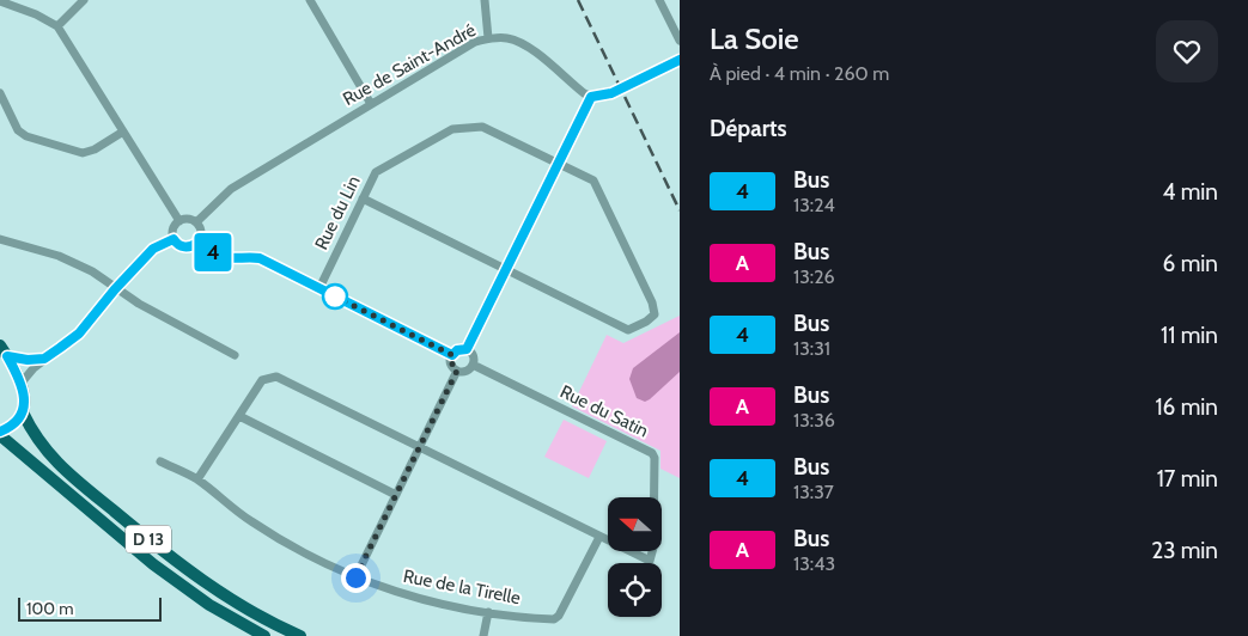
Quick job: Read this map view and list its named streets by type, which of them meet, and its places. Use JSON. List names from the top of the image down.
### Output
{
  "streets": {
    "main road": ["D 13"],
    "street": [
      "Rue de Saint-André",
      "Rue du Lin",
      "Rue du Satin",
      "Rue de la Tirelle"
    ]
  },
  "crossings": [
    ["Rue du Satin", "Rue de la Tirelle"]
  ],
  "lines": ["bus line 4"],
  "scale_bar": "100 m",
  "north": "left",
  "page": {
    "on_map": "4",
    "heading": [
      ["La Soie", "À pied · 4 min · 260 m"],
      "Départs"
    ],
    "list": [
      {
        "mark": "4",
        "name": "Bus",
        "note": "13:24",
        "value": "4 min"
      },
      {
        "mark": "A",
        "name": "Bus",
        "note": "13:26",
        "value": "6 min"
      },
      {
        "mark": "4",
        "name": "Bus",
        "note": "13:31",
        "value": "11 min"
      },
      {
        "mark": "A",
        "name": "Bus",
        "note": "13:36",
        "value": "16 min"
      },
      {
        "mark": "4",
        "name": "Bus",
        "note": "13:37",
        "value": "17 min"
      },
      {
        "mark": "A",
        "name": "Bus",
        "note": "13:43",
        "value": "23 min"
      }
    ],
    "scale": "100 m"
  }
}
